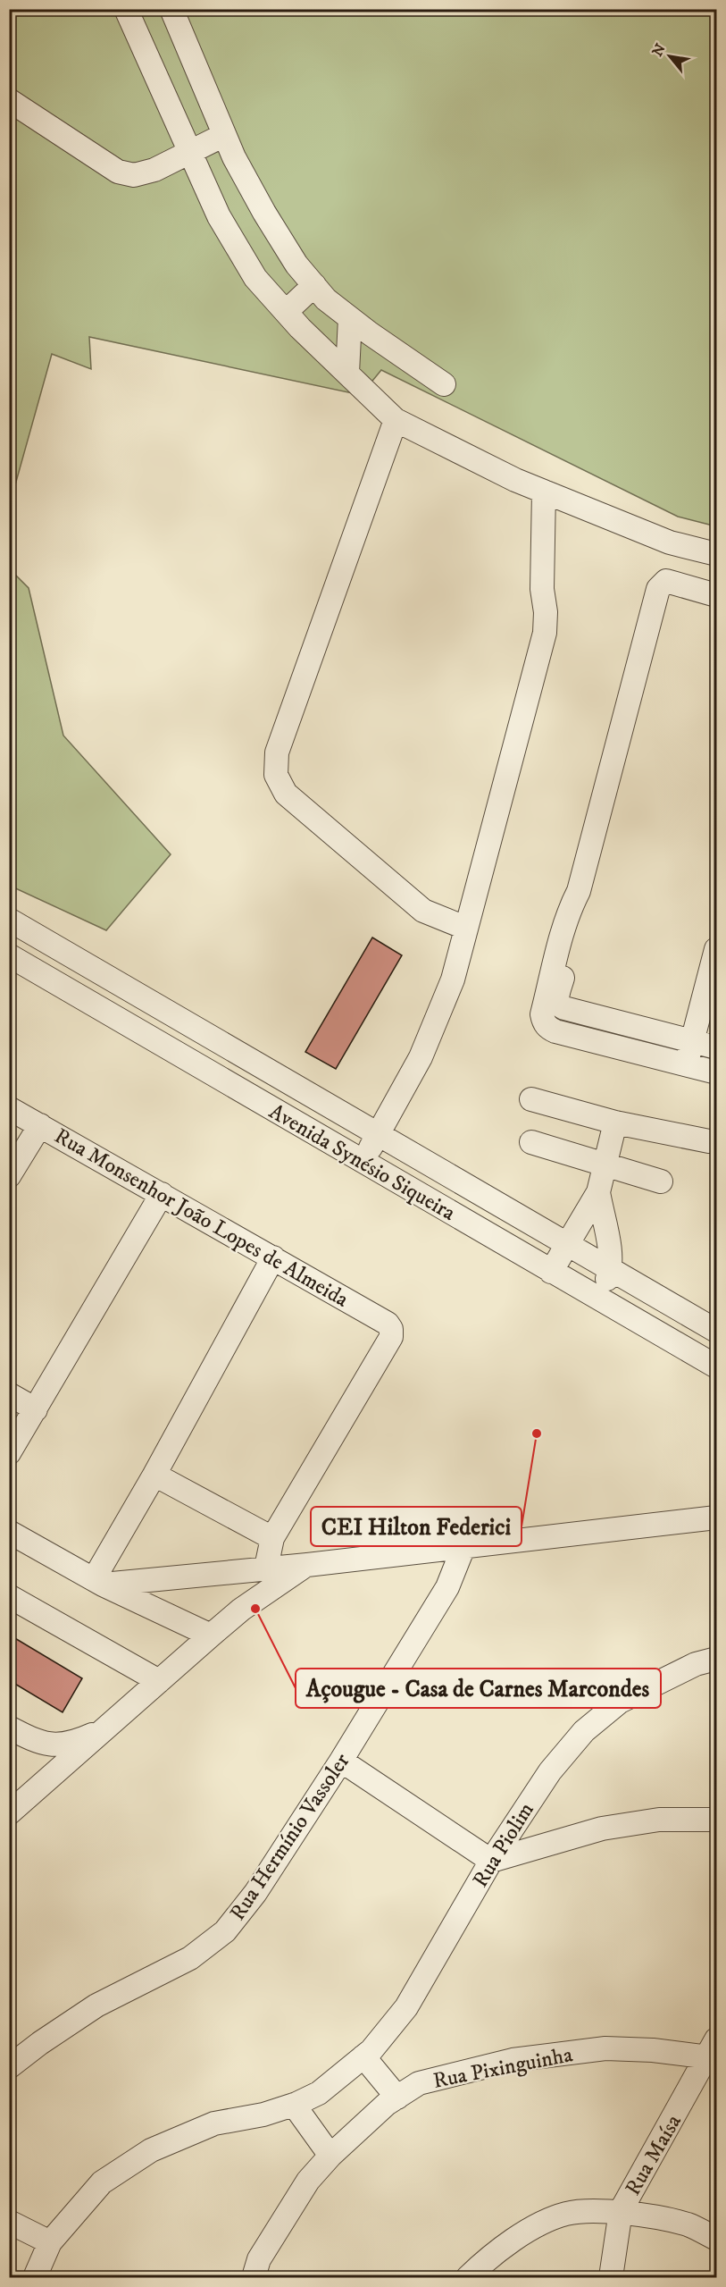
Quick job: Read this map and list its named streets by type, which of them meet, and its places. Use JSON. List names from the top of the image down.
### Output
{
  "streets": {
    "street": [
      "Avenida Synésio Siqueira",
      "Rua Monsenhor João Lopes de Almeida",
      "Rua Hermínio Vassoler",
      "Rua Piolim",
      "Rua Pixinguinha",
      "Rua Maísa"
    ]
  },
  "crossings": [
    ["Rua Pixinguinha", "Rua Maísa"]
  ],
  "places": ["CEI Hilton Federici", "Açougue - Casa de Carnes Marcondes"],
  "north": "top left"
}
